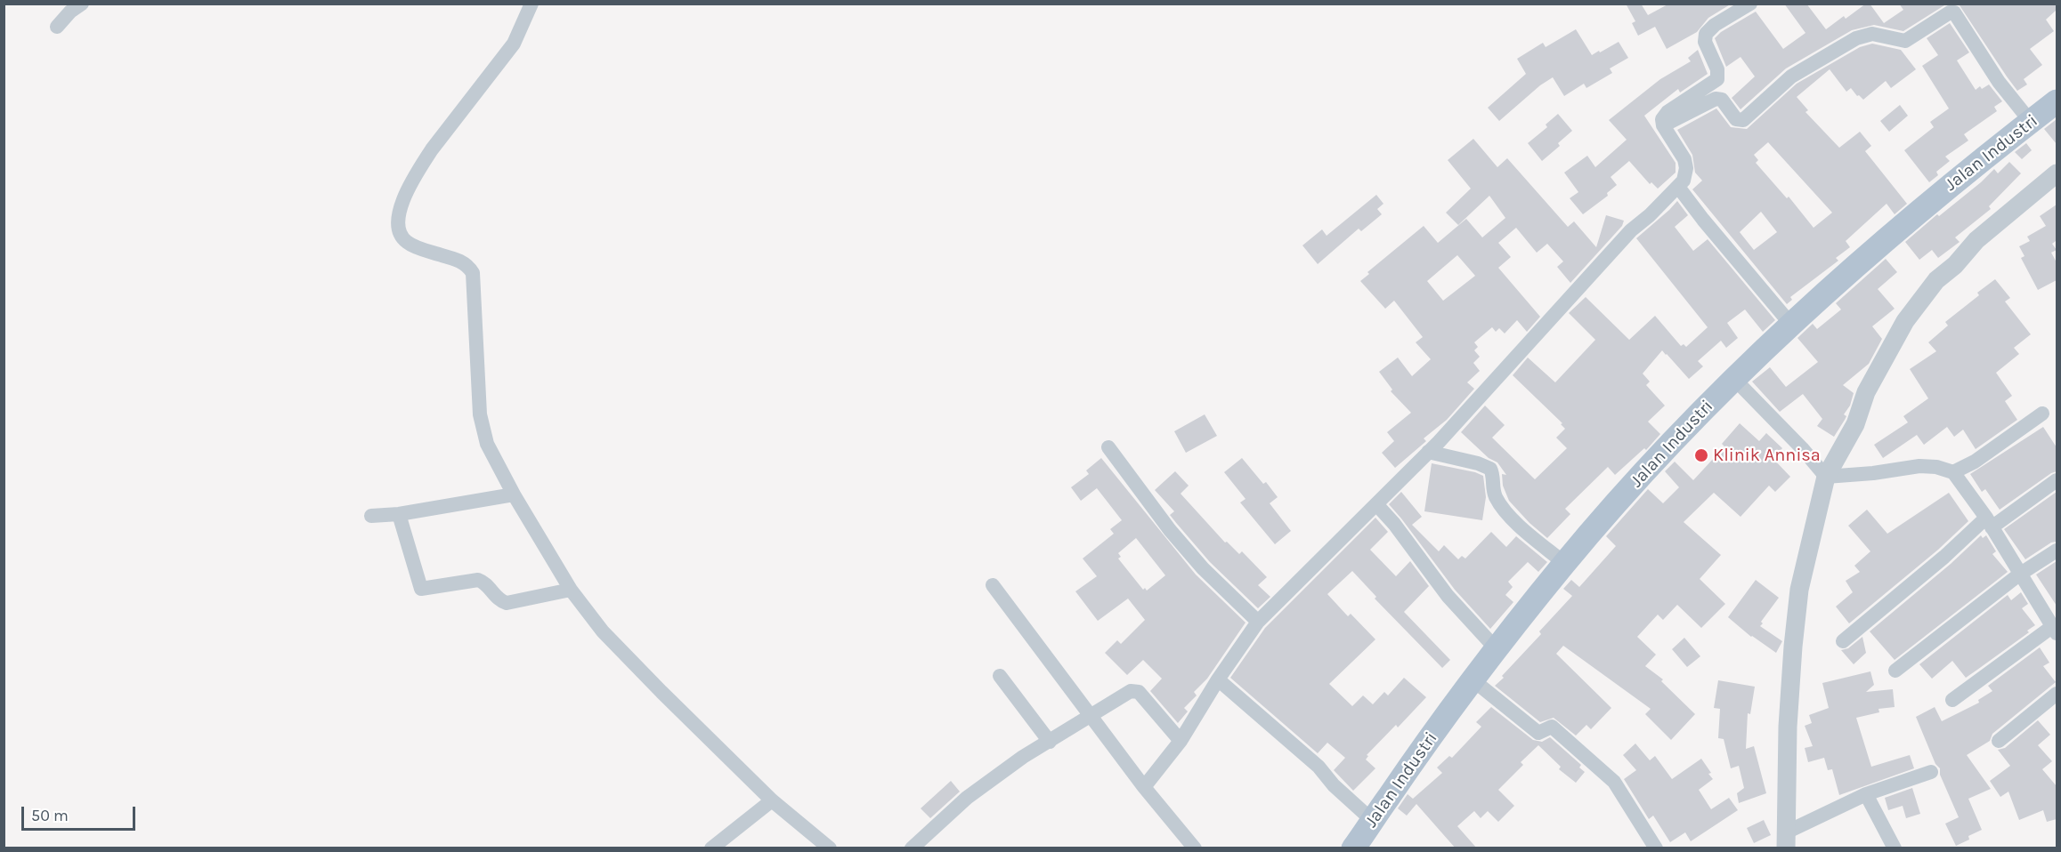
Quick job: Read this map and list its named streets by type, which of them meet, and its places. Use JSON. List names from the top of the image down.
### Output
{
  "streets": {
    "main road": ["Jalan Industri"]
  },
  "places": ["Klinik Annisa"],
  "scale_bar": "50 m"
}
